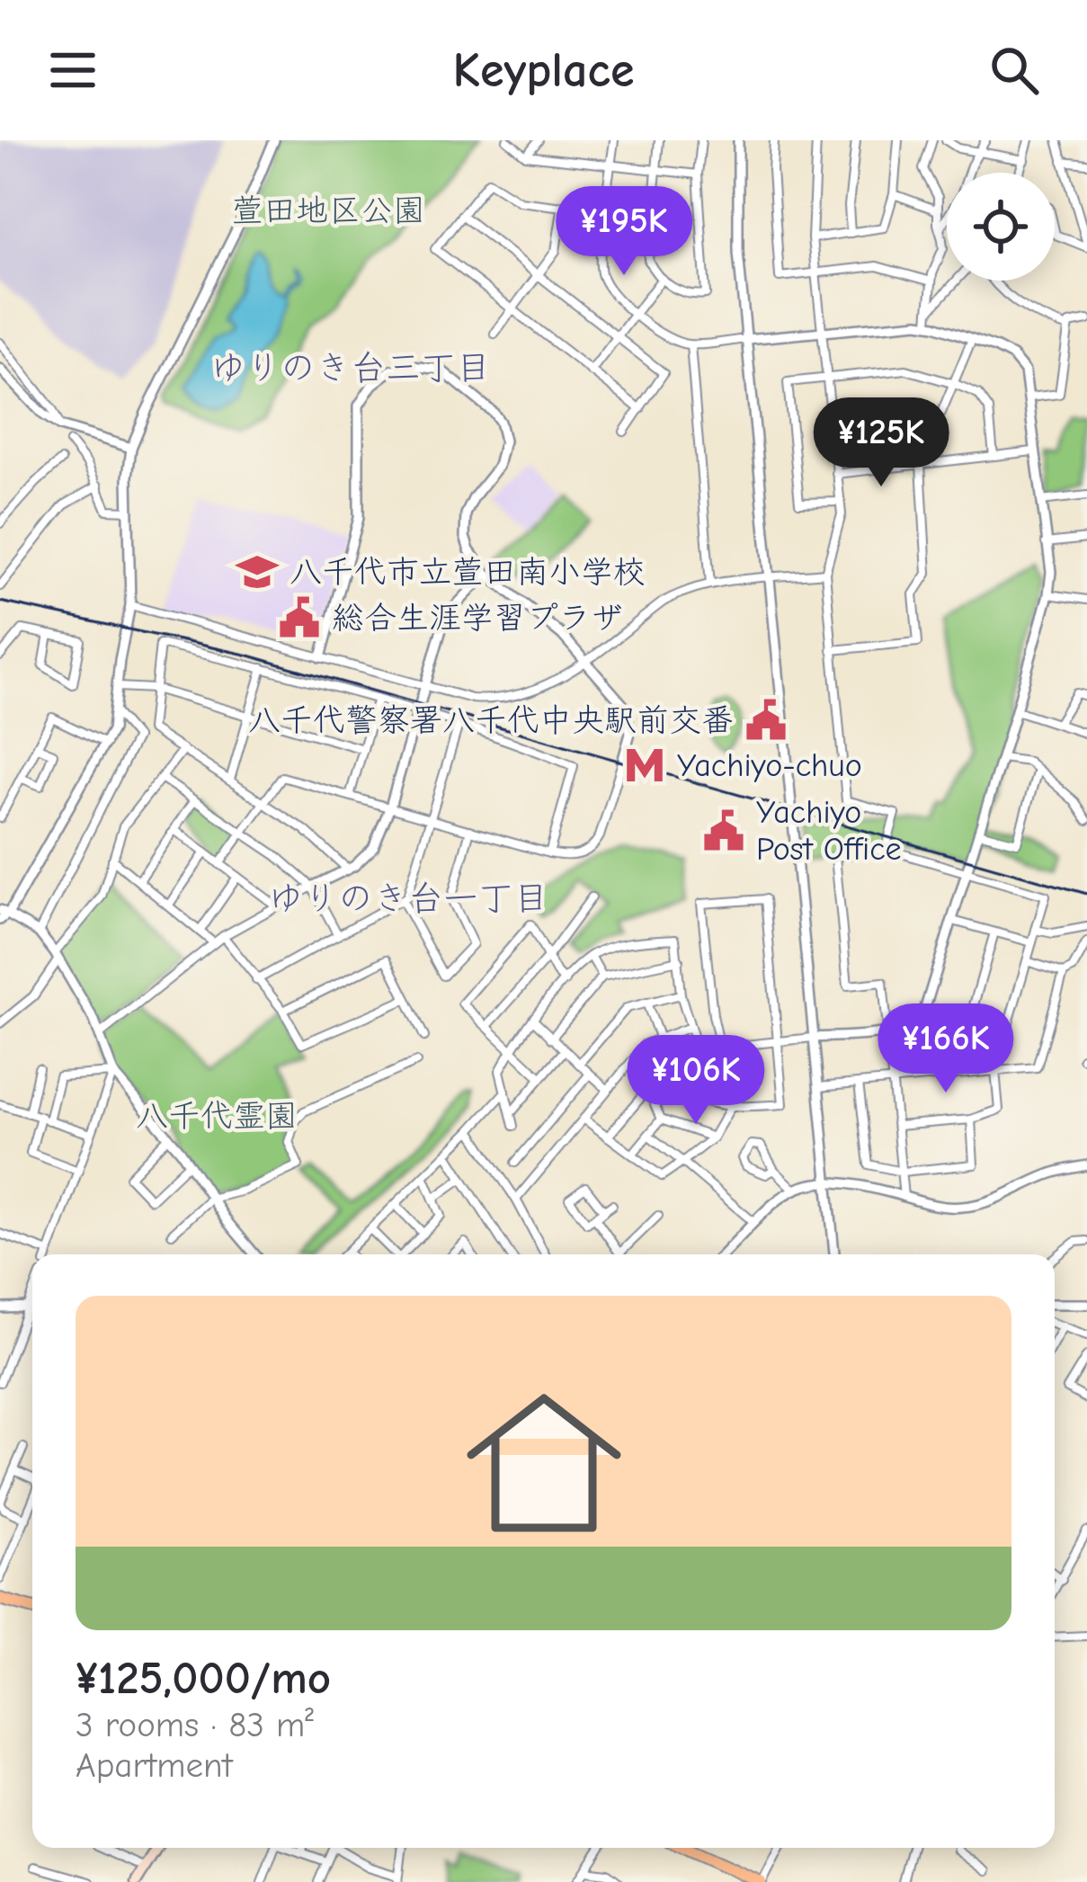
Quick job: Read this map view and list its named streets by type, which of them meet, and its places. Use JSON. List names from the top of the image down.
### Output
{
  "districts": ["ゆりのき台三丁目", "ゆりのき台一丁目"],
  "parks": ["萱田地区公園", "八千代霊園"],
  "places": {
    "school or university": ["八千代市立萱田南小学校"],
    "public building": ["総合生涯学習プラザ", "八千代警察署八千代中央駅前交番", "Yachiyo Post Office"],
    "metro station": ["Yachiyo-chuo"]
  },
  "page": {
    "header": "Keyplace",
    "price": [
      "¥195K",
      "¥125K",
      "¥166K",
      "¥106K"
    ],
    "list": [
      {
        "name": "¥125,000/mo",
        "note": "3 rooms · 83 m² · Apartment"
      }
    ]
  }
}
